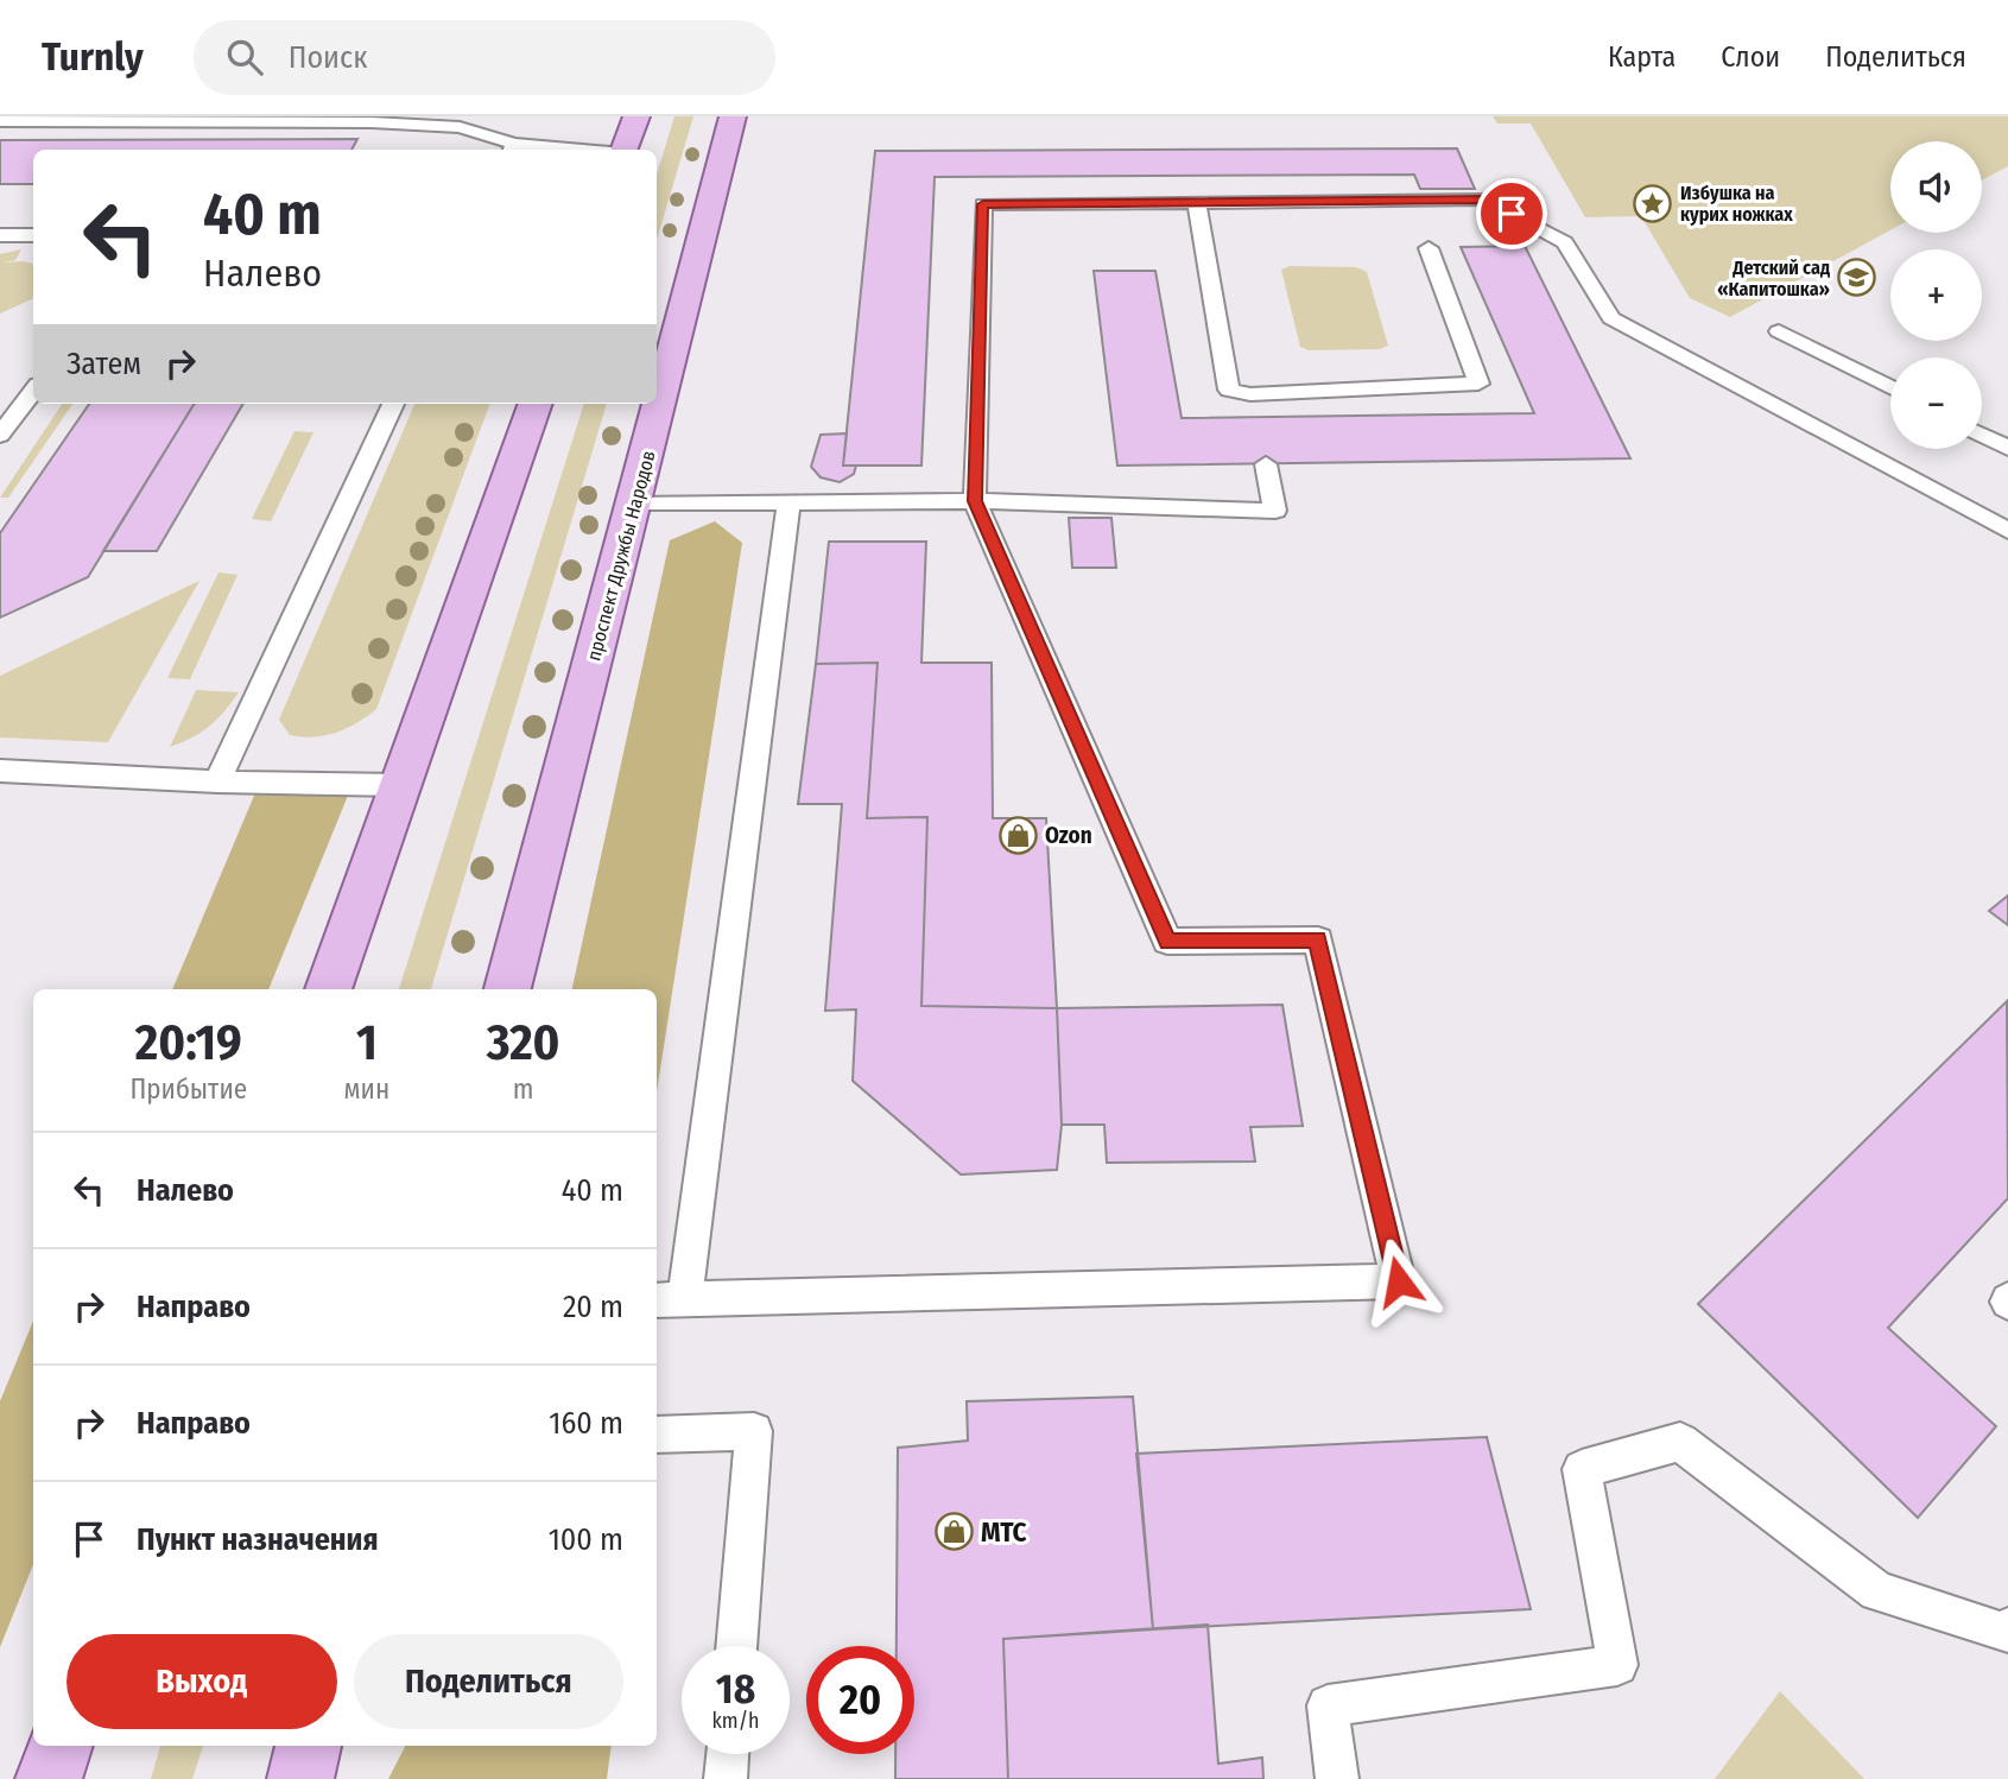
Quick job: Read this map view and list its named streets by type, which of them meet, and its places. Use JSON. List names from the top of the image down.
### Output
{
  "streets": {
    "main road": ["проспект Дружбы Народов"]
  },
  "places": {
    "place": ["Избушка на курих ножках"],
    "school or university": ["Детский сад «Капитошка»"],
    "shop": ["Ozon", "МТС"]
  },
  "page": {
    "header": "Turnly",
    "search": "Поиск",
    "nav": ["Карта", "Слои", "Поделиться"],
    "map_buttons": ["+", "−"],
    "turn": ["40 m", "Налево"],
    "then": "Затем",
    "eta": [
      "20:19",
      "Прибытие",
      "1",
      "мин",
      "320",
      "m"
    ],
    "list": [
      {
        "name": "Налево",
        "value": "40 m"
      },
      {
        "name": "Направо",
        "value": "20 m"
      },
      {
        "name": "Направо",
        "value": "160 m"
      },
      {
        "name": "Пункт назначения",
        "value": "100 m"
      }
    ],
    "buttons": ["Выход", "Поделиться"],
    "speed": "18 km/h",
    "limit": "20"
  }
}
